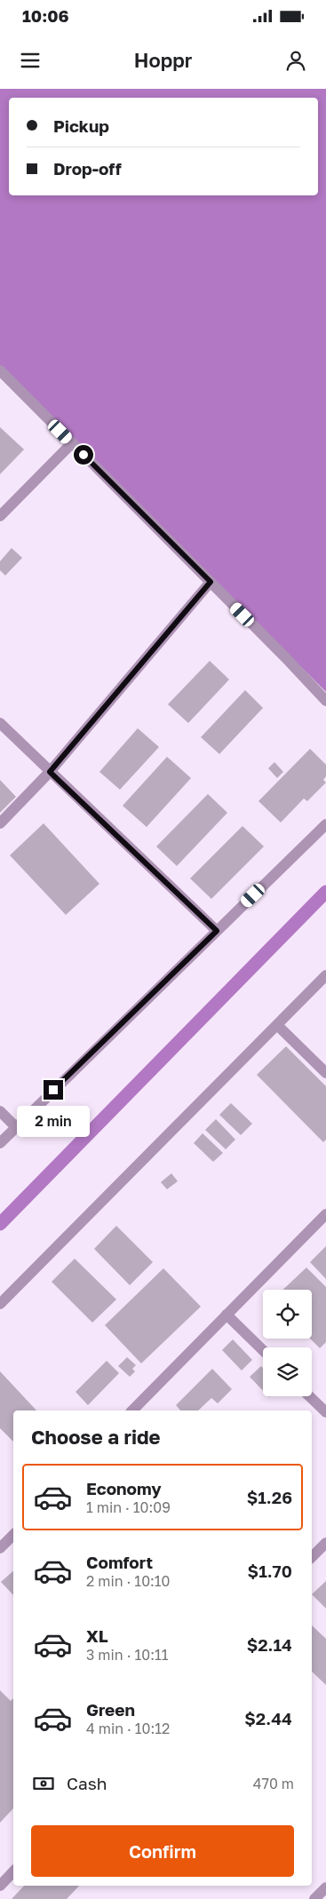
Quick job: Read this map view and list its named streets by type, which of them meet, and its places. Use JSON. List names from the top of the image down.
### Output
{
  "page": {
    "status": "10:06",
    "header": "Hoppr",
    "banner": ["Pickup", "Drop-off"],
    "bubble": "2 min",
    "heading": "Choose a ride",
    "list": [
      {
        "name": "Economy",
        "note": "1 min · 10:09",
        "value": "$1.26"
      },
      {
        "name": "Comfort",
        "note": "2 min · 10:10",
        "value": "$1.70"
      },
      {
        "name": "XL",
        "note": "3 min · 10:11",
        "value": "$2.14"
      },
      {
        "name": "Green",
        "note": "4 min · 10:12",
        "value": "$2.44"
      }
    ],
    "pay": ["Cash", "470 m"],
    "buttons": "Confirm"
  }
}
